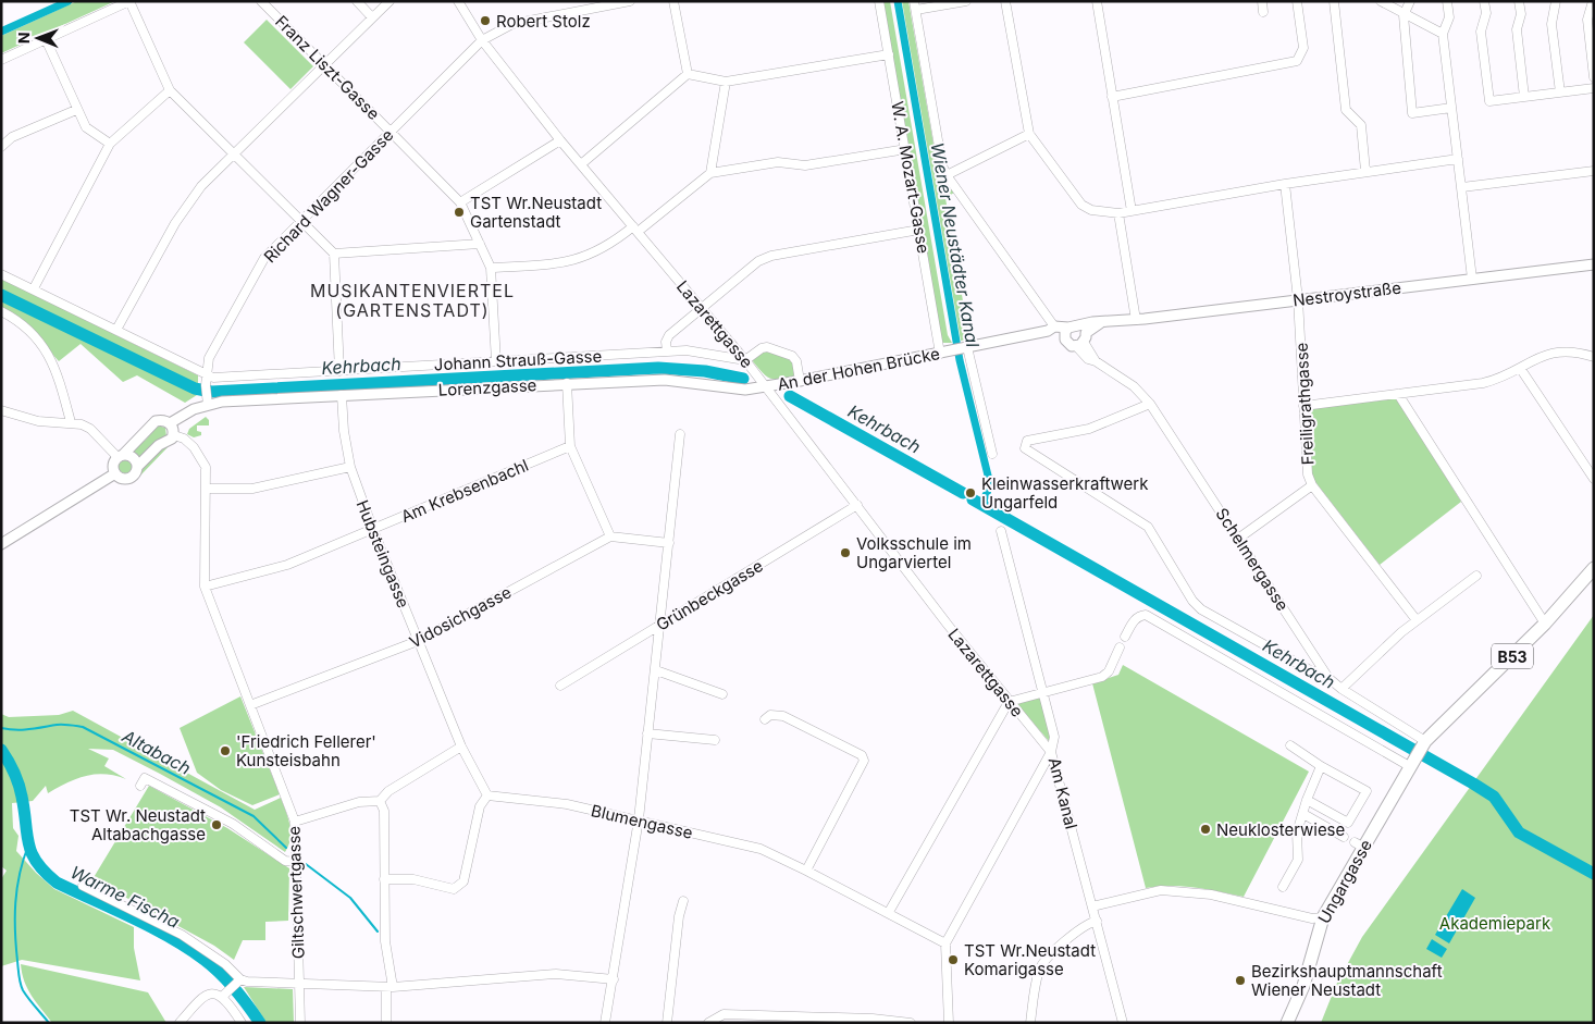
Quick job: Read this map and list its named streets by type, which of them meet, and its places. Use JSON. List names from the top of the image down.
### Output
{
  "streets": {
    "main road": ["B53", "Ungargasse"],
    "street": [
      "Franz Liszt-Gasse",
      "W. A. Mozart-Gasse",
      "Richard Wagner-Gasse",
      "Nestroystraße",
      "Lazarettgasse",
      "Johann Strauß-Gasse",
      "An der Hohen Brücke",
      "Lorenzgasse",
      "Freiligrathgasse",
      "Am Krebsenbachl",
      "Hubsteingasse",
      "Schelmergasse",
      "Grünbeckgasse",
      "Vidosichgasse",
      "Am Kanal",
      "Blumengasse",
      "Giltschwertgasse"
    ]
  },
  "crossings": [
    ["Franz Liszt-Gasse", "Richard Wagner-Gasse"],
    ["Franz Liszt-Gasse", "Johann Strauß-Gasse"],
    ["W. A. Mozart-Gasse", "An der Hohen Brücke"],
    ["Richard Wagner-Gasse", "Lazarettgasse"],
    ["Richard Wagner-Gasse", "Johann Strauß-Gasse"],
    ["Richard Wagner-Gasse", "Lorenzgasse"],
    ["Nestroystraße", "An der Hohen Brücke"],
    ["Nestroystraße", "Freiligrathgasse"],
    ["Nestroystraße", "Schelmergasse"],
    ["Lazarettgasse", "Johann Strauß-Gasse"],
    ["Lazarettgasse", "An der Hohen Brücke"],
    ["Lazarettgasse", "Lorenzgasse"],
    ["Lazarettgasse", "Grünbeckgasse"],
    ["Lazarettgasse", "Am Kanal"],
    ["An der Hohen Brücke", "Lorenzgasse"],
    ["Lorenzgasse", "Hubsteingasse"],
    ["Am Krebsenbachl", "Hubsteingasse"],
    ["Am Krebsenbachl", "Giltschwertgasse"],
    ["Hubsteingasse", "Vidosichgasse"],
    ["Hubsteingasse", "Blumengasse"],
    ["Schelmergasse", "B53"],
    ["Schelmergasse", "Ungargasse"],
    ["Vidosichgasse", "Giltschwertgasse"],
    ["B53", "Ungargasse"]
  ],
  "districts": ["MUSIKANTENVIERTEL (GARTENSTADT)"],
  "water": [
    "Wiener Neustädter Kanal",
    "Kehrbach",
    "Altabach",
    "Warme Fischa"
  ],
  "parks": ["Akademiepark"],
  "places": [
    "Robert Stolz",
    "TST Wr.Neustadt Gartenstadt",
    "Kleinwasserkraftwerk Ungarfeld",
    "Volksschule im Ungarviertel",
    "'Friedrich Fellerer' Kunsteisbahn",
    "TST Wr. Neustadt Altabachgasse",
    "Neuklosterwiese",
    "TST Wr.Neustadt Komarigasse",
    "Bezirkshauptmannschaft Wiener Neustadt"
  ],
  "north": "left"
}
